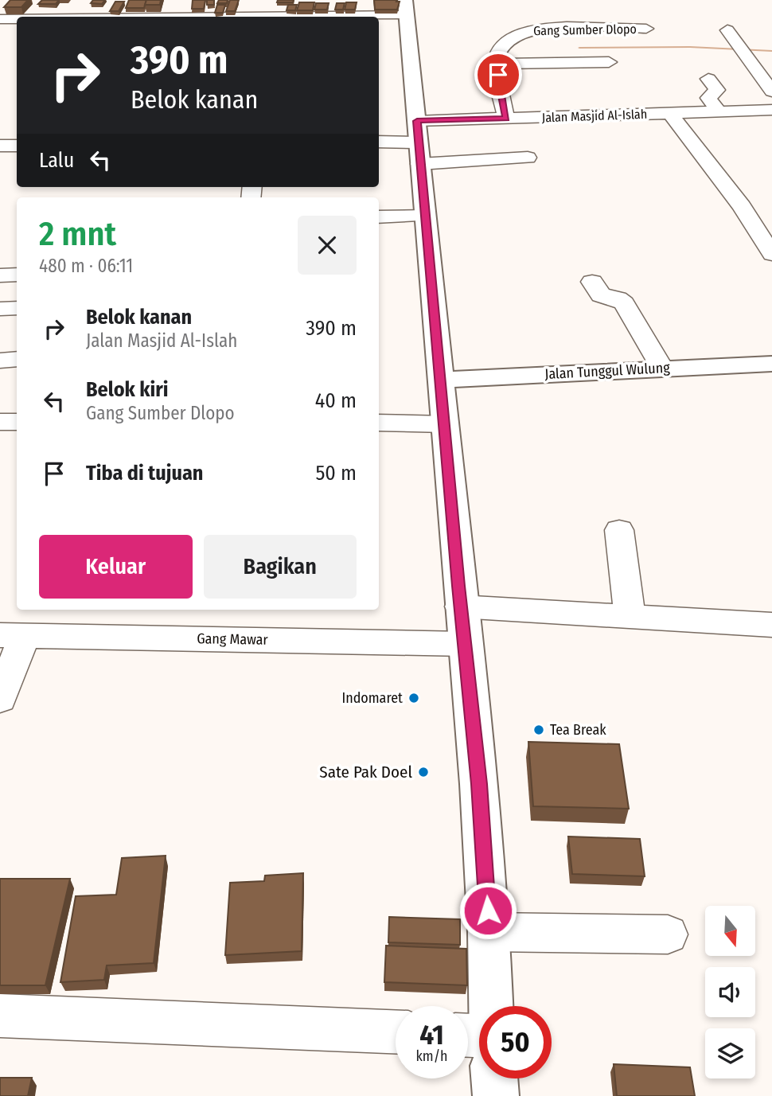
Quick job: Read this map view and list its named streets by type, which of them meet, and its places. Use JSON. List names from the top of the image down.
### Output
{
  "streets": {
    "main road": ["Jalan Tunggul Wulung"],
    "street": ["Gang Sumber Dlopo", "Jalan Masjid Al-Islah", "Gang Mawar"]
  },
  "places": ["Indomaret", "Tea Break", "Sate Pak Doel"],
  "north": "bottom",
  "page": {
    "turn": ["390 m", "Belok kanan"],
    "then": "Lalu",
    "heading": ["2 mnt", "480 m · 06:11"],
    "list": [
      {
        "name": "Belok kanan",
        "note": "Jalan Masjid Al-Islah",
        "value": "390 m"
      },
      {
        "name": "Belok kiri",
        "note": "Gang Sumber Dlopo",
        "value": "40 m"
      },
      {
        "name": "Tiba di tujuan",
        "value": "50 m"
      }
    ],
    "buttons": ["Keluar", "Bagikan"],
    "speed": "41 km/h",
    "limit": "50"
  }
}
